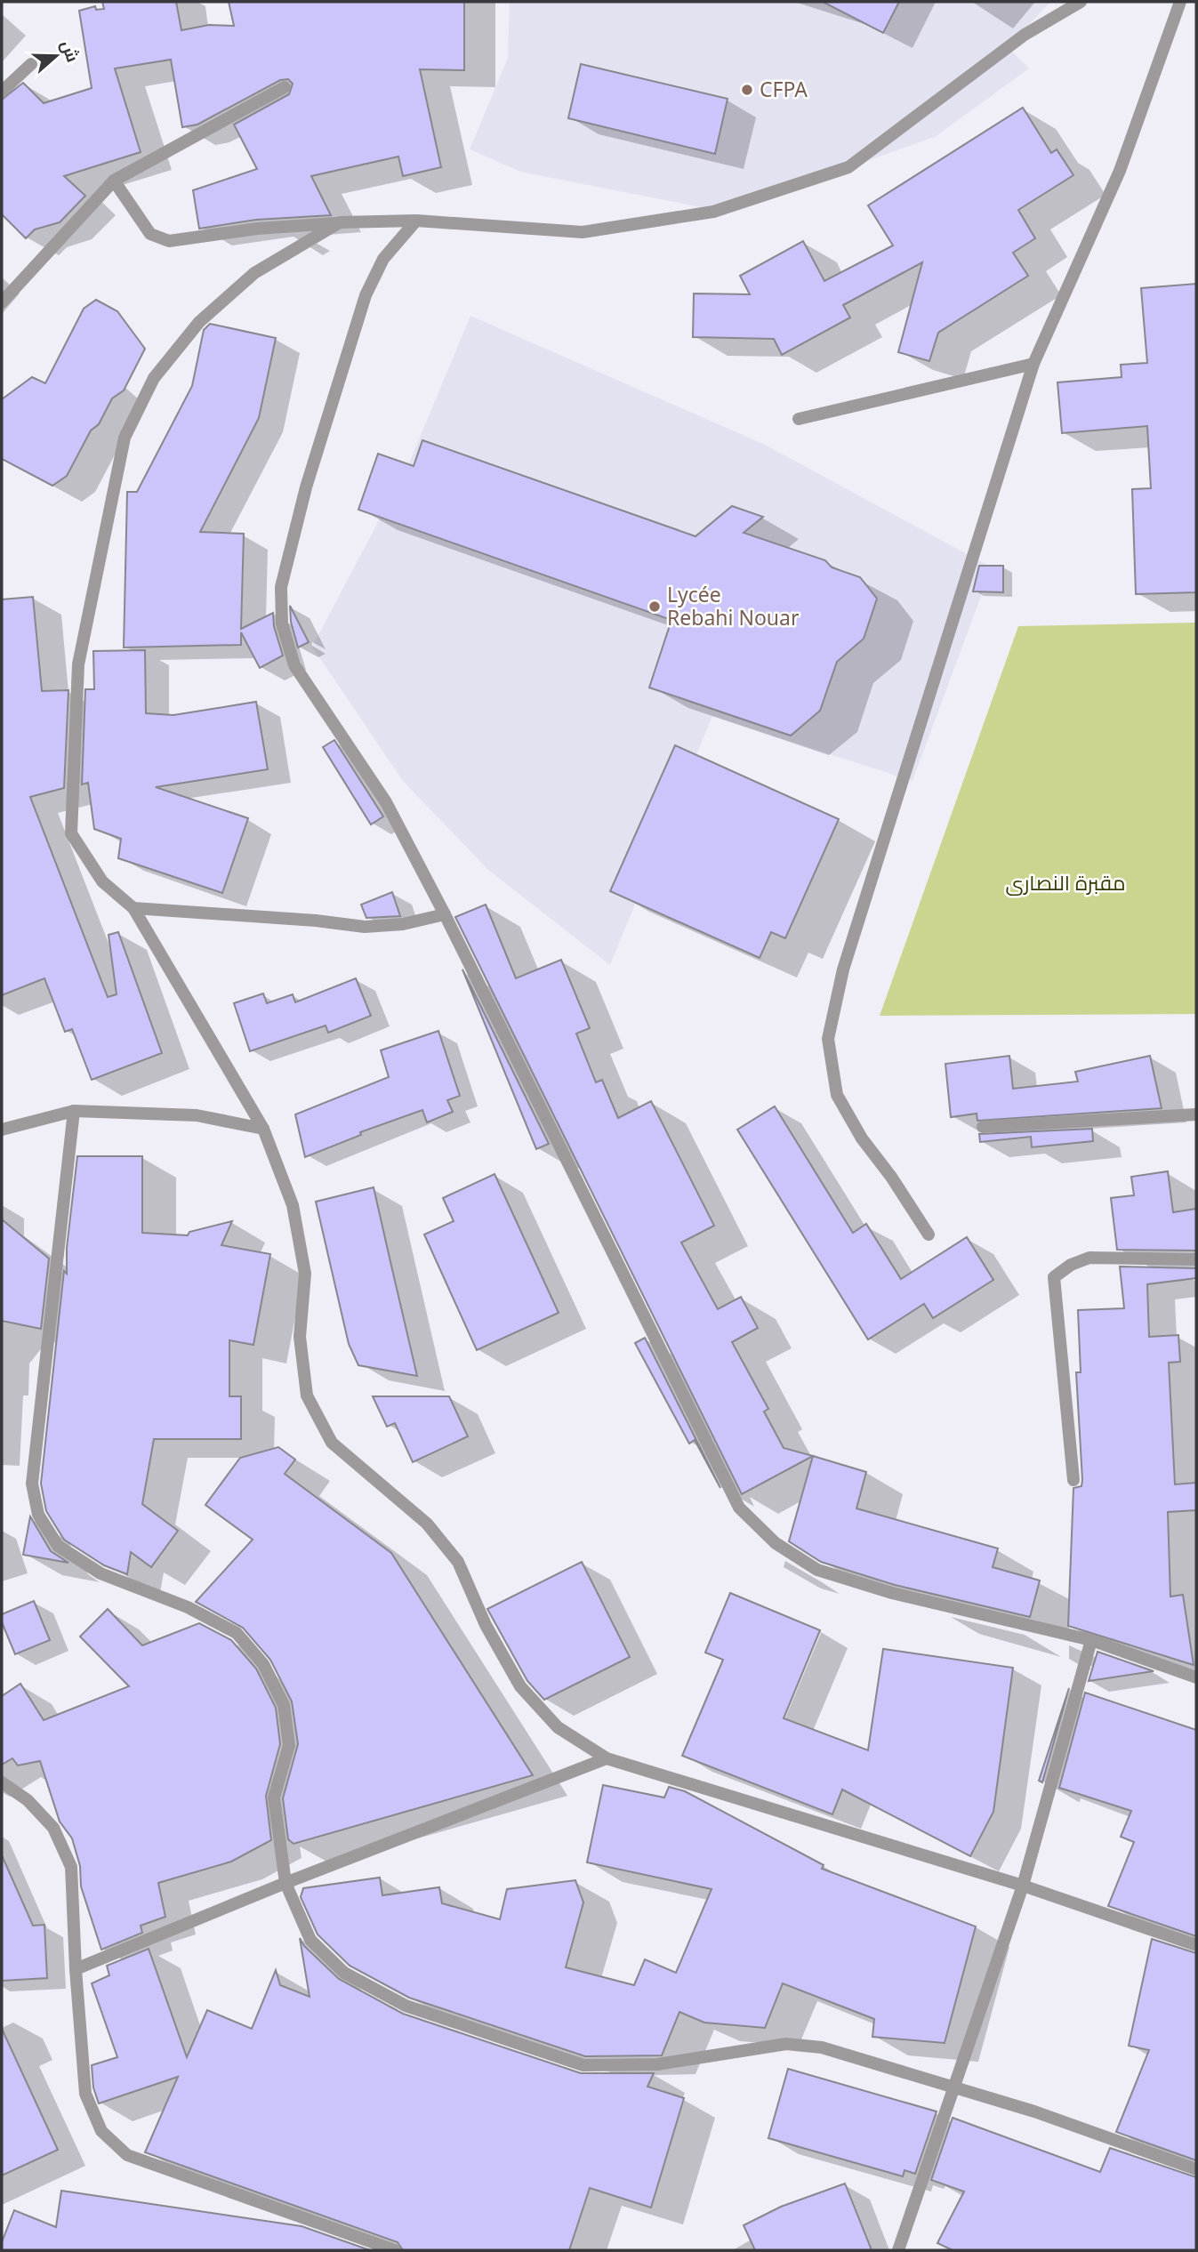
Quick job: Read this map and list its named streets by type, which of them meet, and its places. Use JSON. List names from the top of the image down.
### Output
{
  "parks": ["مقبرة النصارى"],
  "places": ["CFPA", "Lycée Rebahi Nouar"],
  "north": "right"
}
